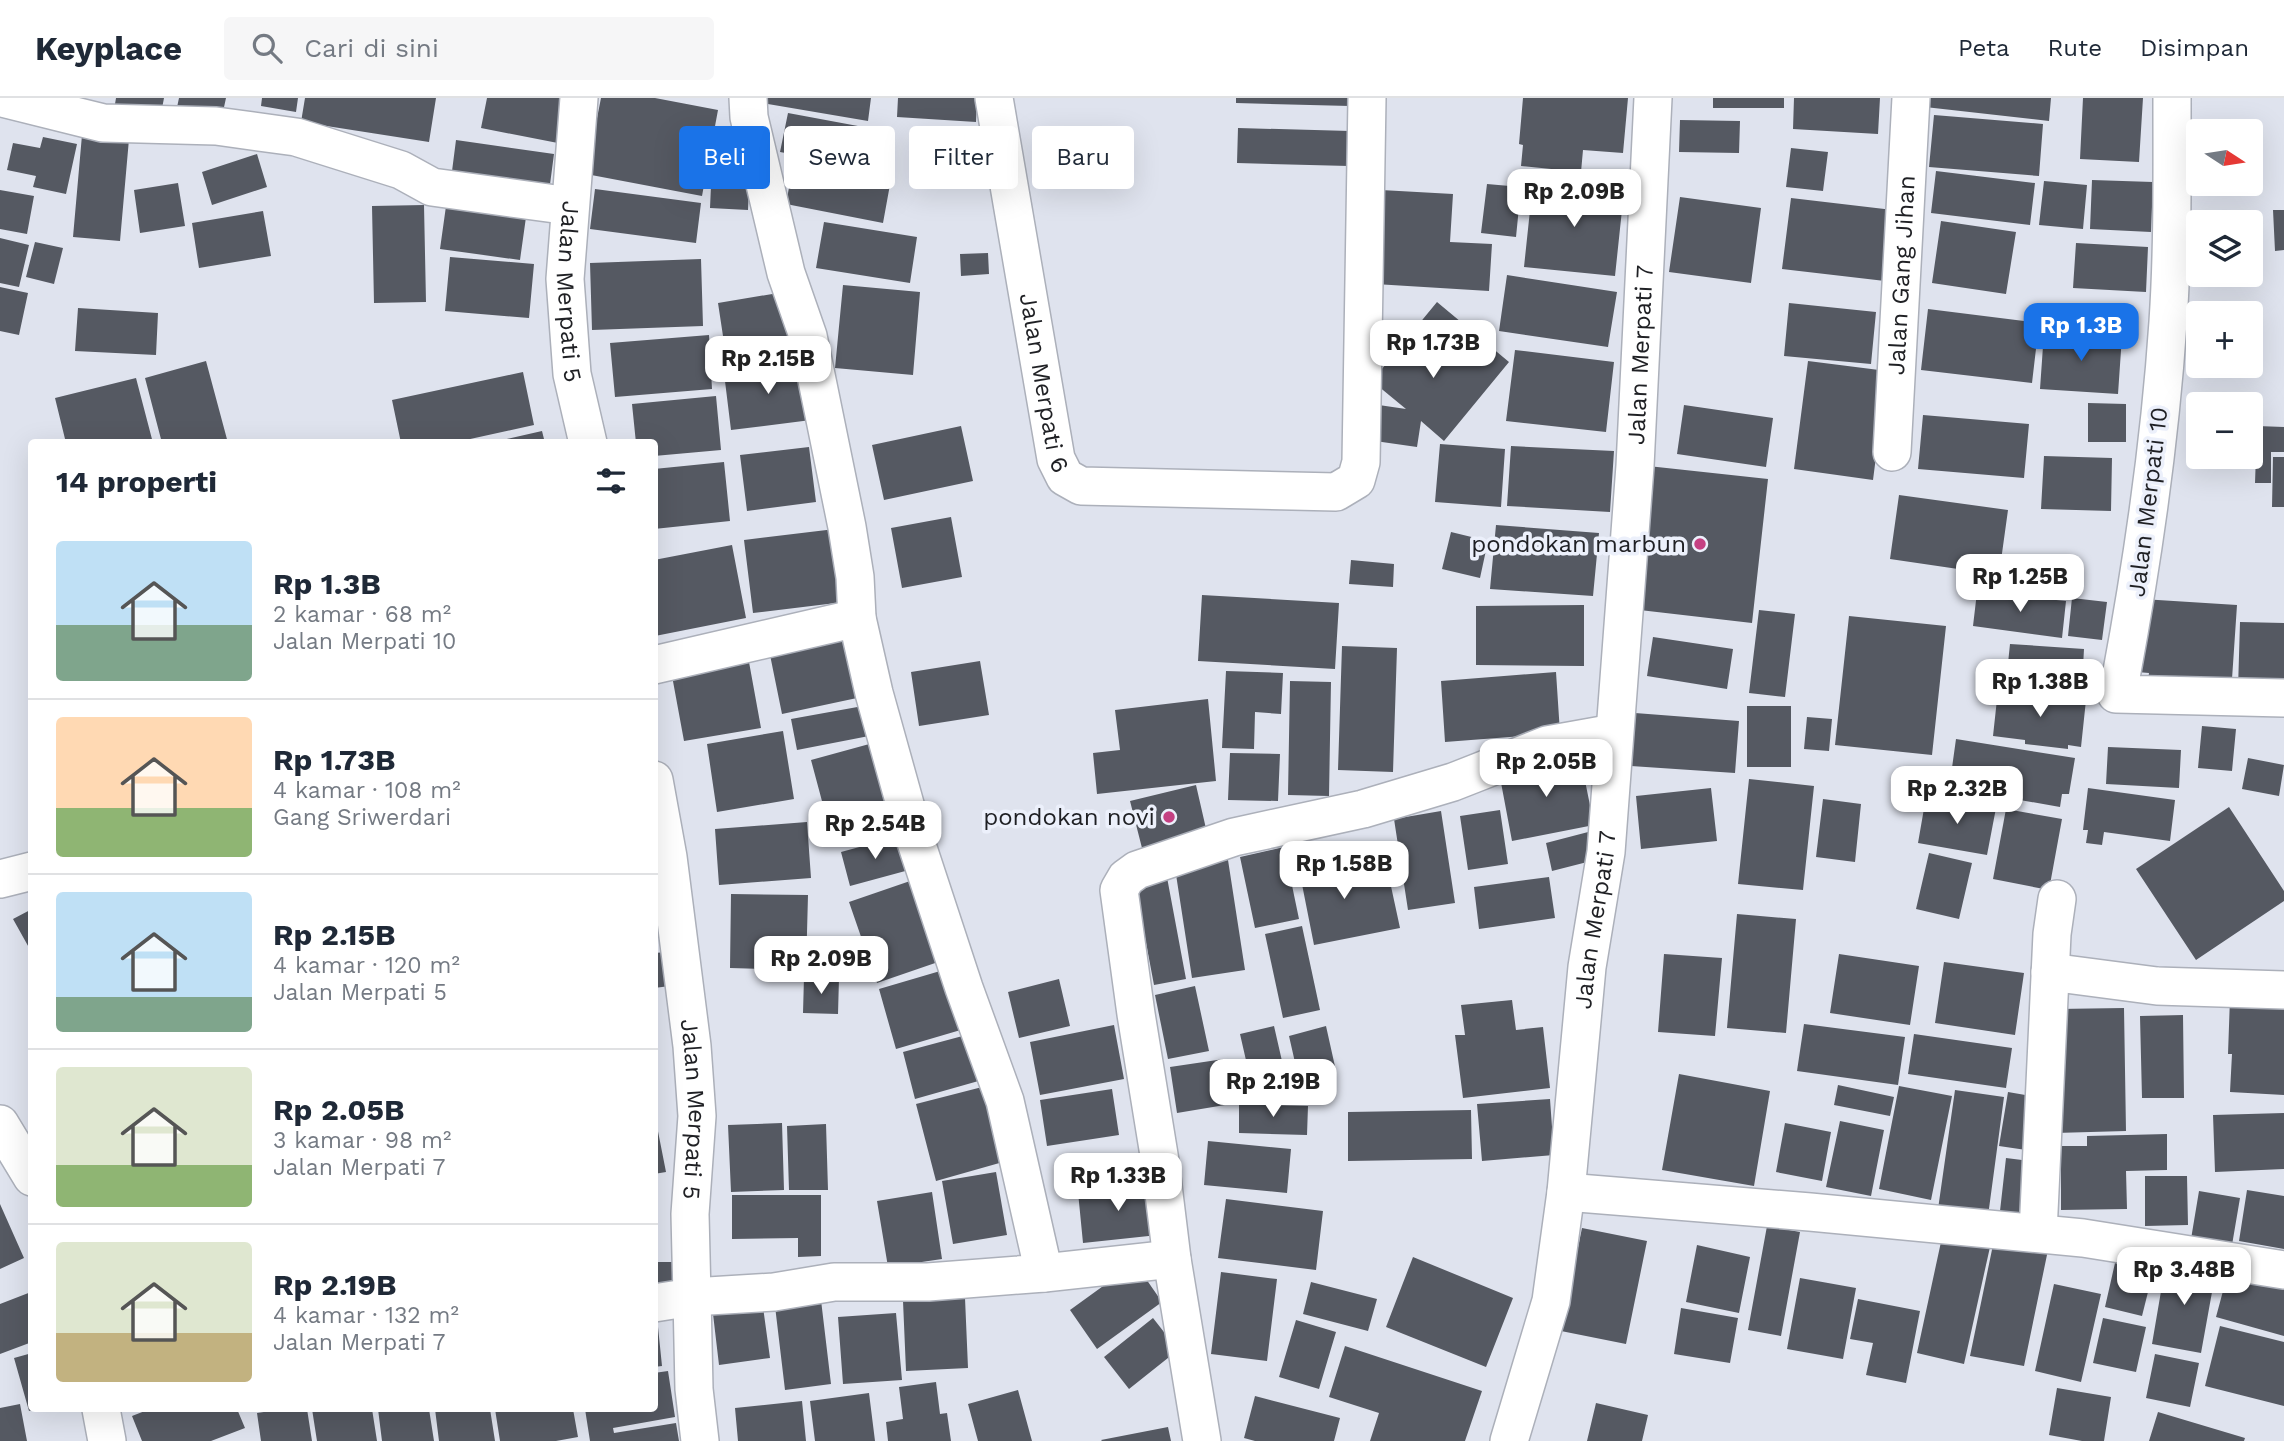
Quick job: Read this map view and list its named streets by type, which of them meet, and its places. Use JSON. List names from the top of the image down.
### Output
{
  "streets": {
    "street": [
      "Jalan Gang Jihan",
      "Jalan Merpati 5",
      "Jalan Merpati 7",
      "Jalan Merpati 6",
      "Jalan Merpati 10"
    ]
  },
  "places": ["pondokan marbun", "pondokan novi"],
  "north": "right",
  "page": {
    "header": "Keyplace",
    "search": "Cari di sini",
    "nav": ["Peta", "Rute", "Disimpan"],
    "map_buttons": ["+", "−"],
    "chip": [
      "Beli",
      "Sewa",
      "Filter",
      "Baru"
    ],
    "price": [
      "Rp 2.09B",
      "Rp 1.3B",
      "Rp 1.73B",
      "Rp 2.15B",
      "Rp 1.25B",
      "Rp 1.38B",
      "Rp 2.05B",
      "Rp 2.32B",
      "Rp 2.54B",
      "Rp 1.58B",
      "Rp 2.09B",
      "Rp 2.19B",
      "Rp 1.33B",
      "Rp 3.48B"
    ],
    "heading": "14 properti",
    "list": [
      {
        "name": "Rp 1.3B",
        "note": "2 kamar · 68 m² · Jalan Merpati 10"
      },
      {
        "name": "Rp 1.73B",
        "note": "4 kamar · 108 m² · Gang Sriwerdari"
      },
      {
        "name": "Rp 2.15B",
        "note": "4 kamar · 120 m² · Jalan Merpati 5"
      },
      {
        "name": "Rp 2.05B",
        "note": "3 kamar · 98 m² · Jalan Merpati 7"
      },
      {
        "name": "Rp 2.19B",
        "note": "4 kamar · 132 m² · Jalan Merpati 7"
      }
    ]
  }
}
